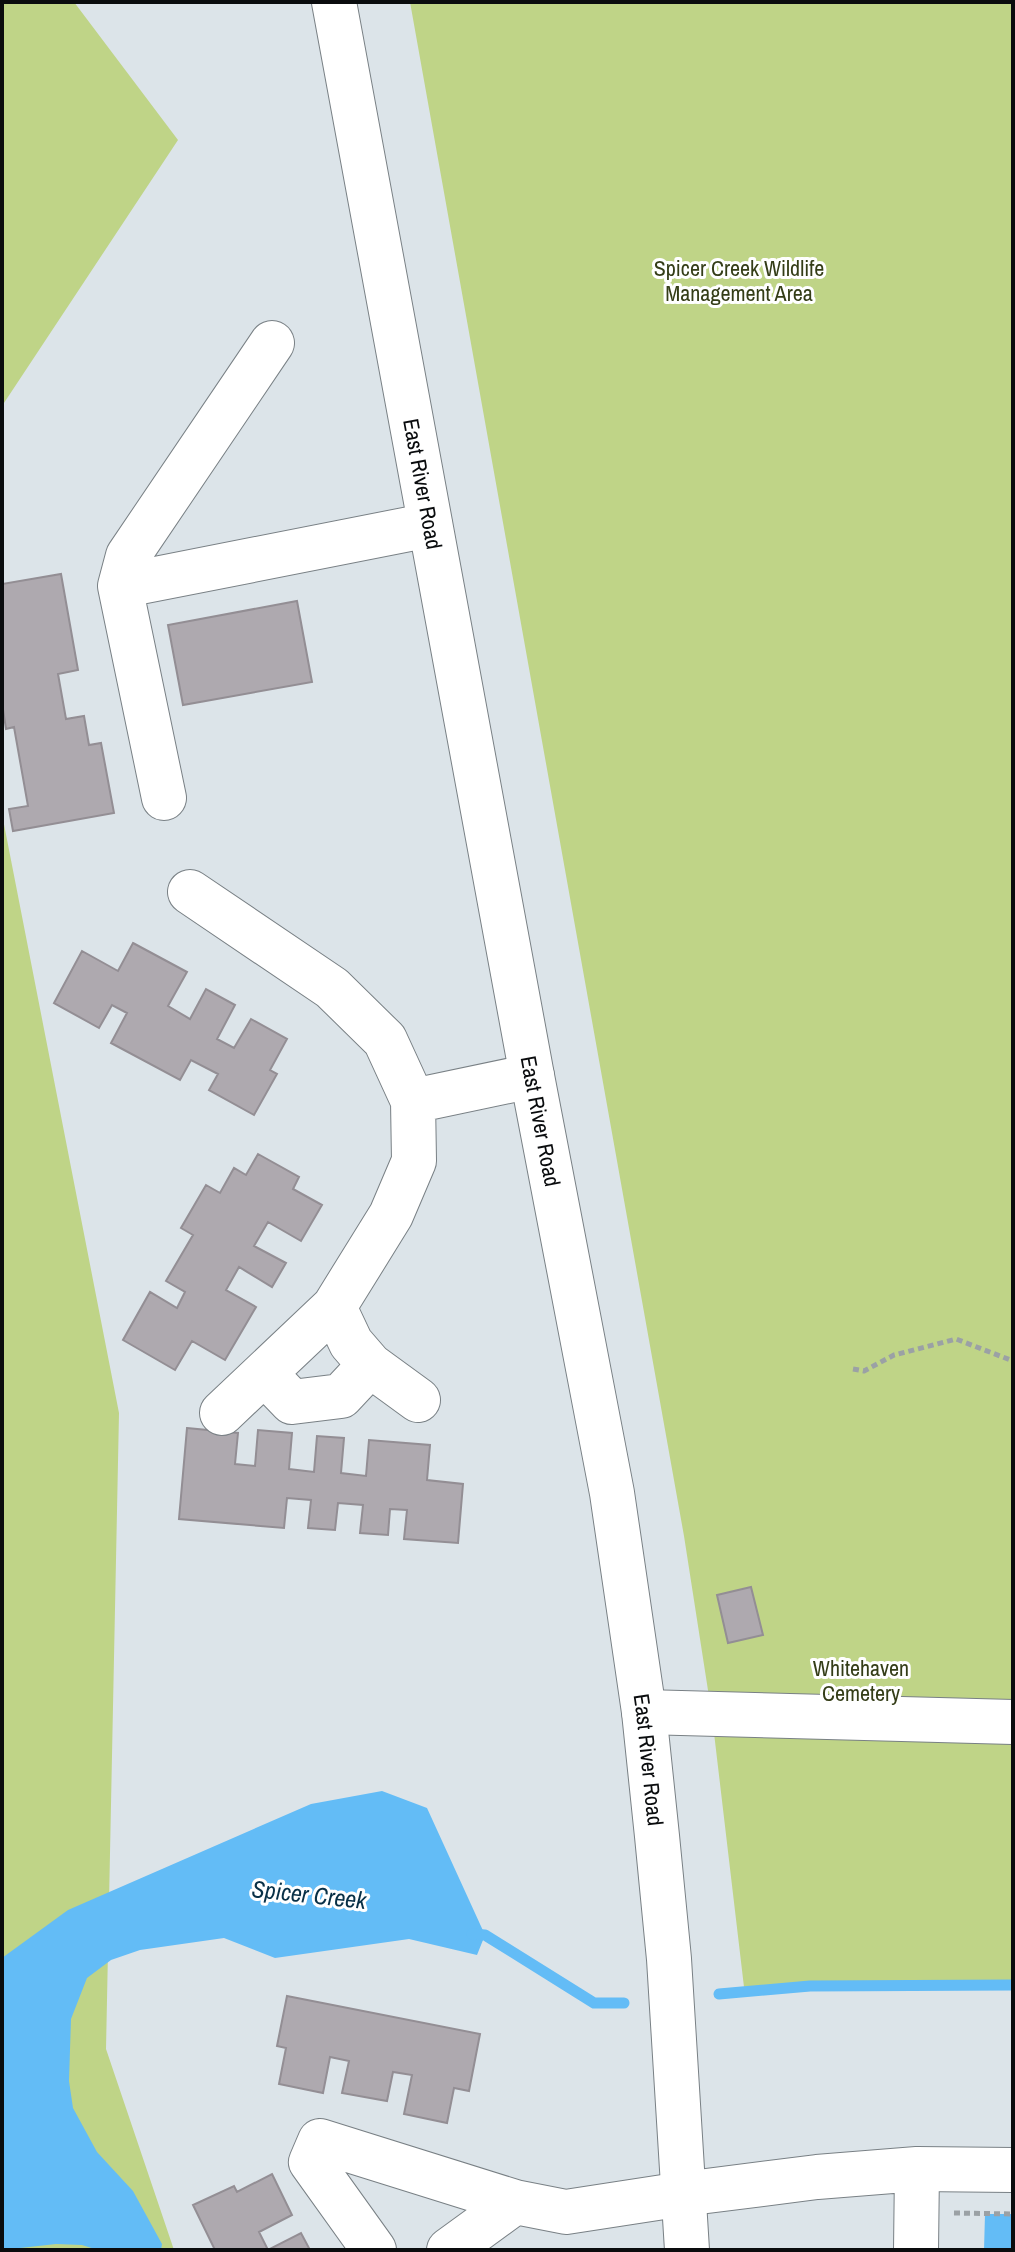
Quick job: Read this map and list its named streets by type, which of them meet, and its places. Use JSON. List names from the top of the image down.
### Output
{
  "streets": {
    "street": ["East River Road"]
  },
  "water": ["Spicer Creek"],
  "parks": ["Spicer Creek Wildlife Management Area", "Whitehaven Cemetery"]
}
